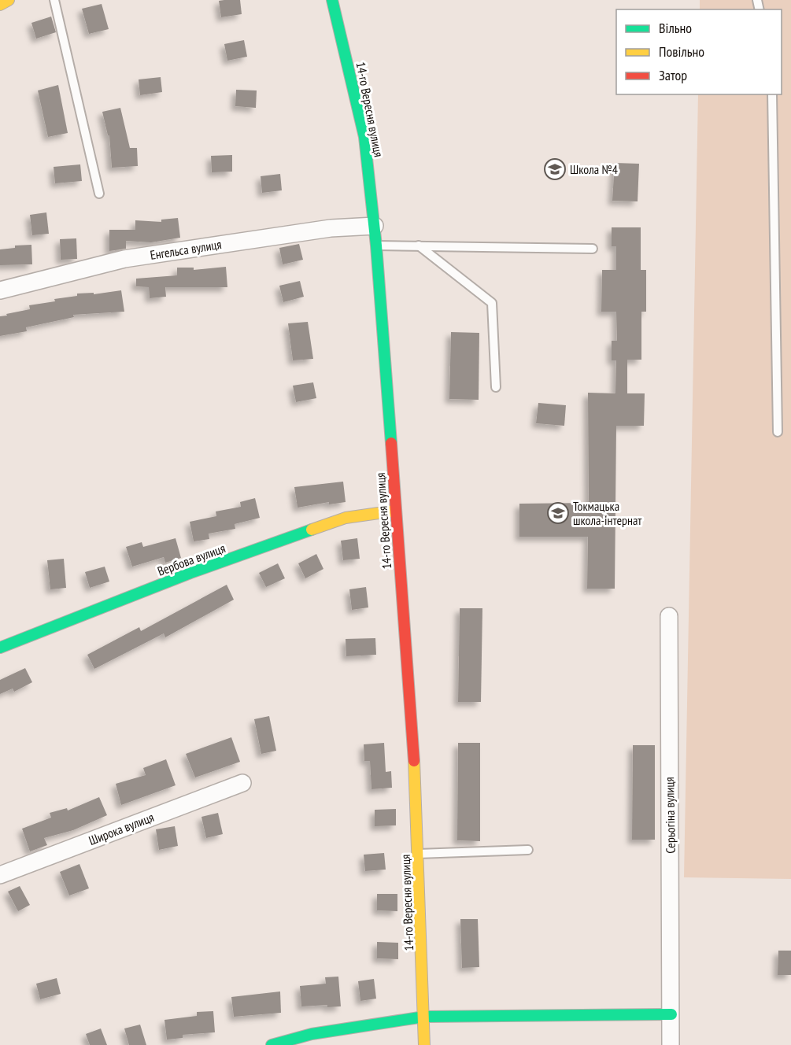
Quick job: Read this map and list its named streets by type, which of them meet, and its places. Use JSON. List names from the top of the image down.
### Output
{
  "streets": {
    "street": [
      "14-го Вересня вулиця",
      "Енгельса вулиця",
      "Вербова вулиця",
      "Серьогіна вулиця",
      "Широка вулиця"
    ]
  },
  "crossings": [
    ["14-го Вересня вулиця", "Енгельса вулиця"],
    ["14-го Вересня вулиця", "Вербова вулиця"]
  ],
  "places": {
    "school or university": ["Школа №4", "Токмацька школа-інтернат"]
  },
  "legend": ["Вільно", "Повільно", "Затор"]
}
